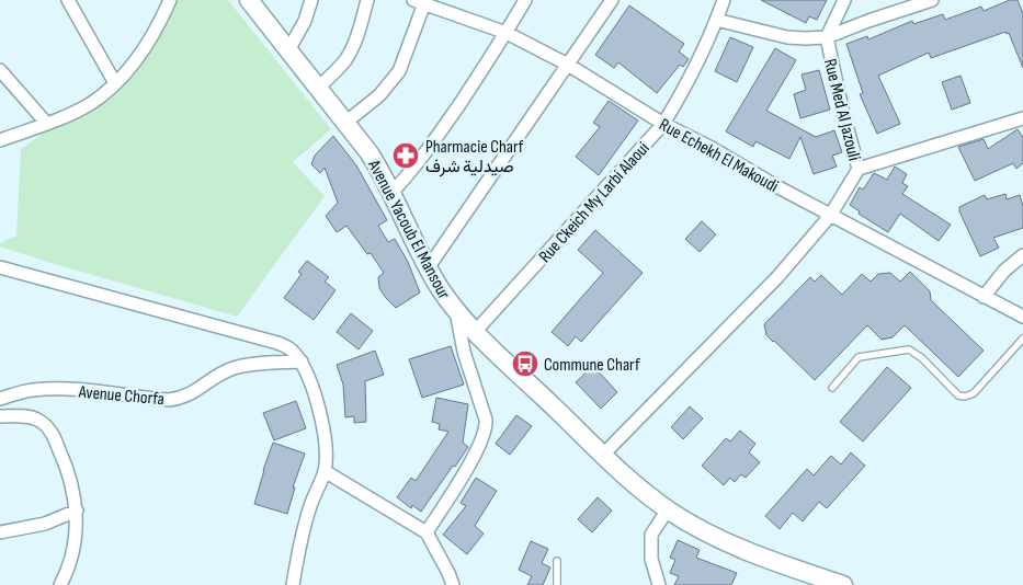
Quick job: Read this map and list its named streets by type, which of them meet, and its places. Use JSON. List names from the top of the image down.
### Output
{
  "streets": {
    "street": [
      "Rue Med Al Jazouli",
      "Rue Echekh El Makoudi",
      "Rue Ckeich My Larbi Alaoui",
      "Avenue Yacoub El Mansour",
      "Avenue Chorfa"
    ]
  },
  "crossings": [
    ["Rue Med Al Jazouli", "Rue Echekh El Makoudi"],
    ["Rue Med Al Jazouli", "Avenue Yacoub El Mansour"],
    ["Rue Echekh El Makoudi", "Rue Ckeich My Larbi Alaoui"],
    ["Rue Ckeich My Larbi Alaoui", "Avenue Yacoub El Mansour"]
  ],
  "places": {
    "pharmacy": ["Pharmacie Charf صيدلية شرف"],
    "bus stop": ["Commune Charf"]
  }
}
